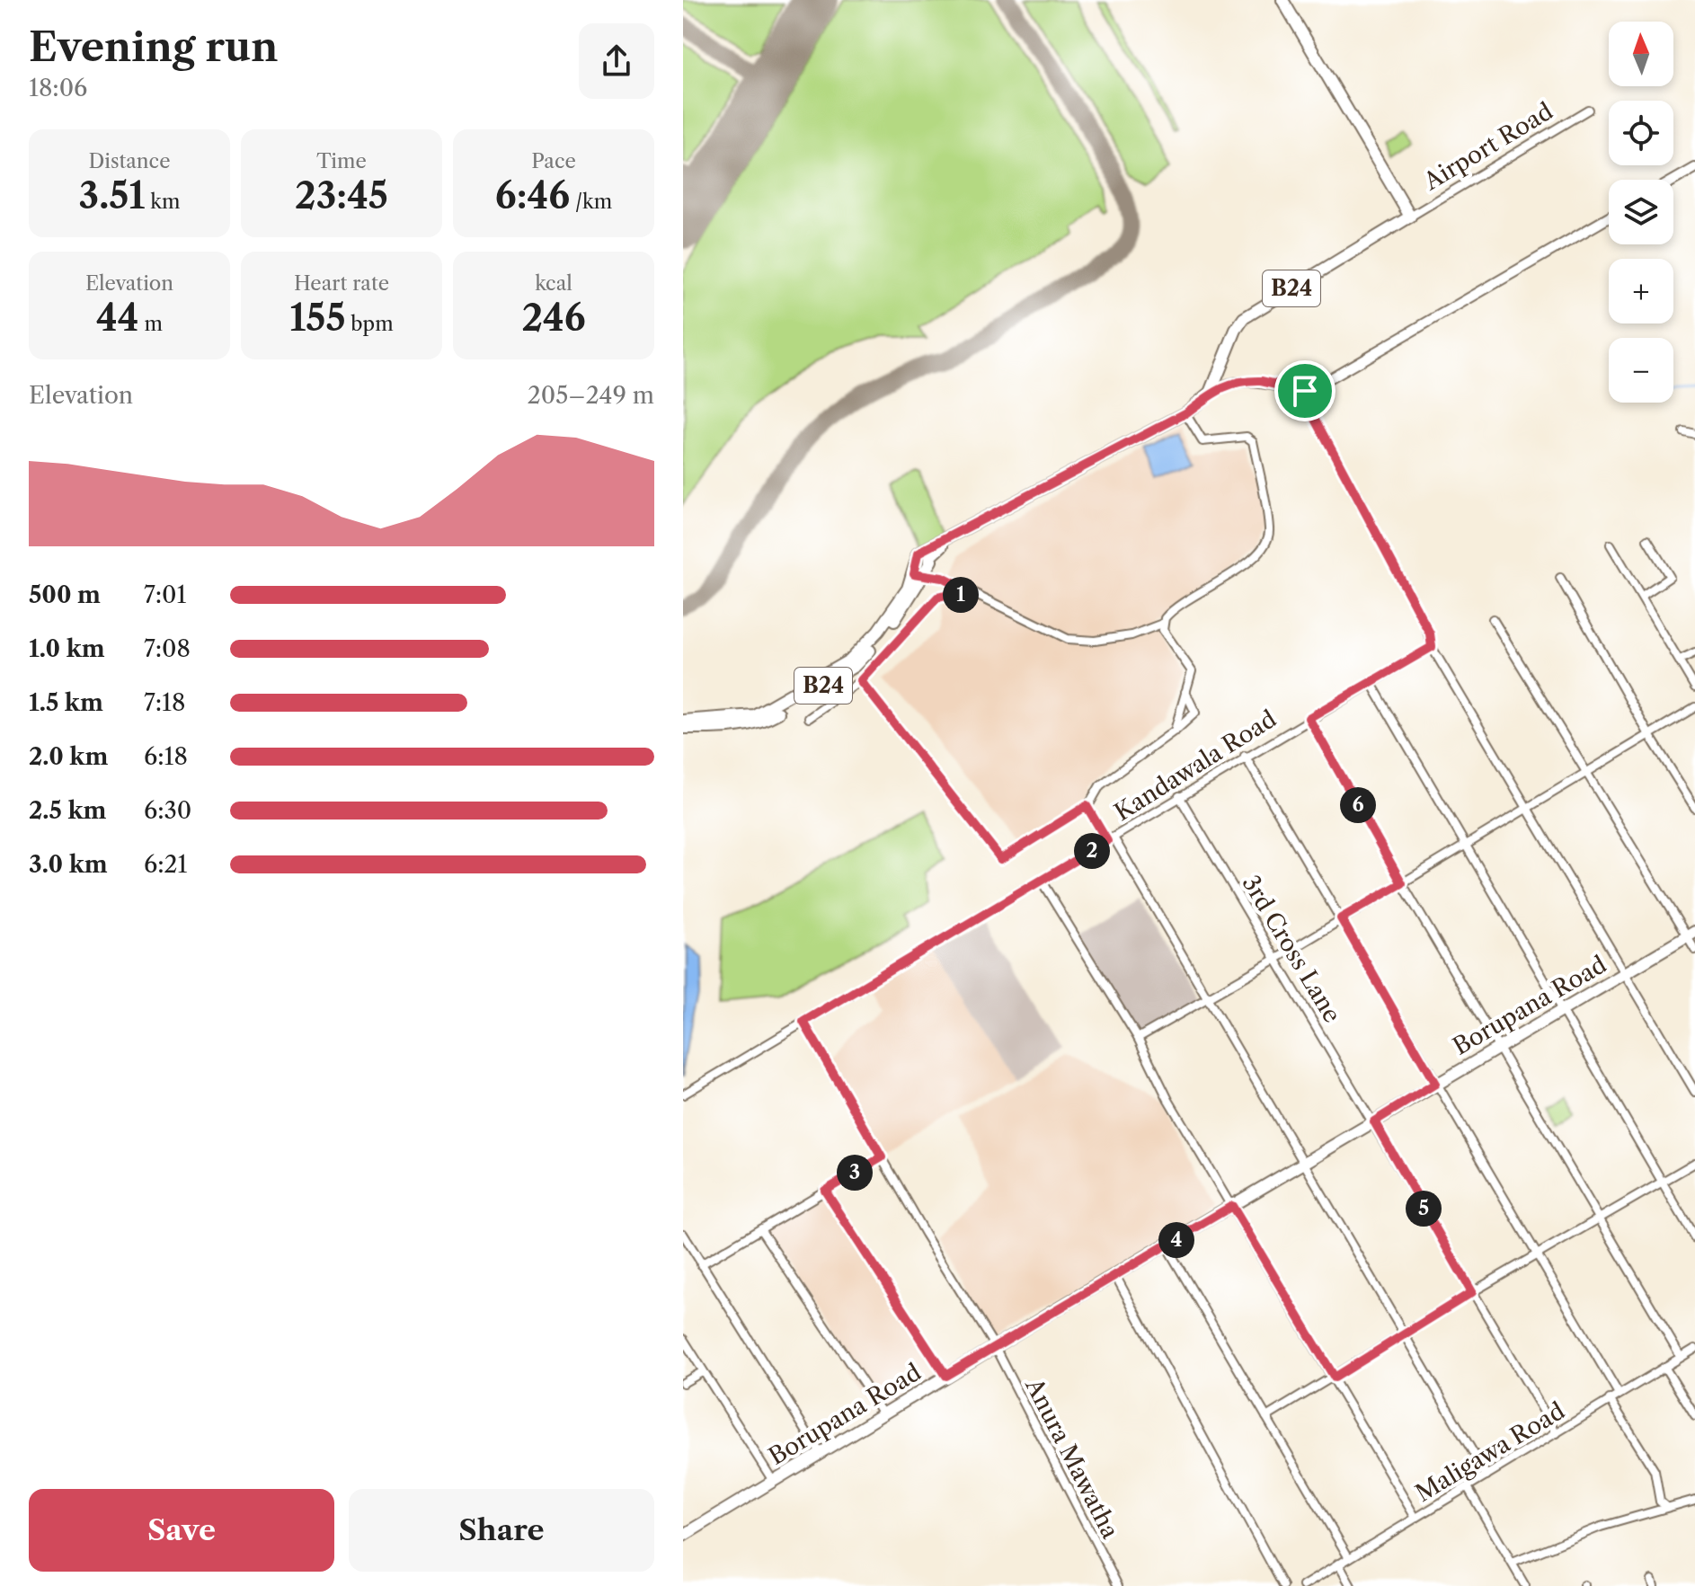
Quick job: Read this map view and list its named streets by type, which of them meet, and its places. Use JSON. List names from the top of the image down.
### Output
{
  "streets": {
    "main road": ["B24", "Borupana Road"],
    "street": [
      "Airport Road",
      "Kandawala Road",
      "3rd Cross Lane",
      "Maligawa Road",
      "Anura Mawatha"
    ]
  },
  "crossings": [
    ["Airport Road", "B24"],
    ["Kandawala Road", "3rd Cross Lane"],
    ["Kandawala Road", "Anura Mawatha"],
    ["3rd Cross Lane", "Borupana Road"],
    ["3rd Cross Lane", "Maligawa Road"],
    ["Borupana Road", "Anura Mawatha"]
  ],
  "north": "top",
  "page": {
    "heading": ["Evening run", "18:06"],
    "map_buttons": ["+", "−"],
    "stats": [
      ["Distance", "3.51 km"],
      ["Time", "23:45"],
      ["Pace", "6:46 /km"],
      ["Elevation", "44 m"],
      ["Heart rate", "155 bpm"],
      ["kcal", "246"]
    ],
    "chart": ["Elevation", "205–249 m"],
    "list": [
      {
        "name": "500 m",
        "note": "7:01"
      },
      {
        "name": "1.0 km",
        "note": "7:08"
      },
      {
        "name": "1.5 km",
        "note": "7:18"
      },
      {
        "name": "2.0 km",
        "note": "6:18"
      },
      {
        "name": "2.5 km",
        "note": "6:30"
      },
      {
        "name": "3.0 km",
        "note": "6:21"
      }
    ],
    "pins": [
      "1",
      "6",
      "2",
      "3",
      "5",
      "4"
    ],
    "buttons": ["Save", "Share"]
  }
}
